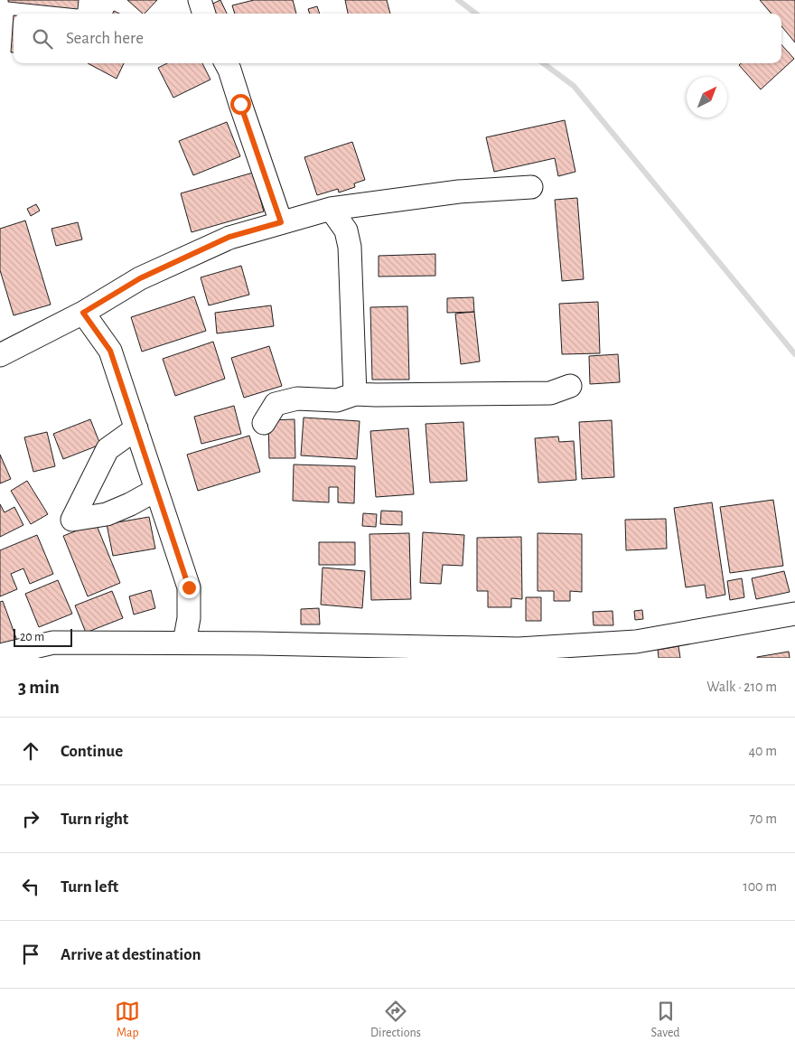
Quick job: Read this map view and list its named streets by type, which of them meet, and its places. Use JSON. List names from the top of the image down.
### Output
{
  "scale_bar": "20 m",
  "north": "top right",
  "page": {
    "search": "Search here",
    "scale": "20 m",
    "heading": ["3 min", "Walk · 210 m"],
    "list": [
      ["Continue", "40 m"],
      ["Turn right", "70 m"],
      ["Turn left", "100 m"],
      "Arrive at destination"
    ],
    "nav": ["Map", "Directions", "Saved"]
  }
}
